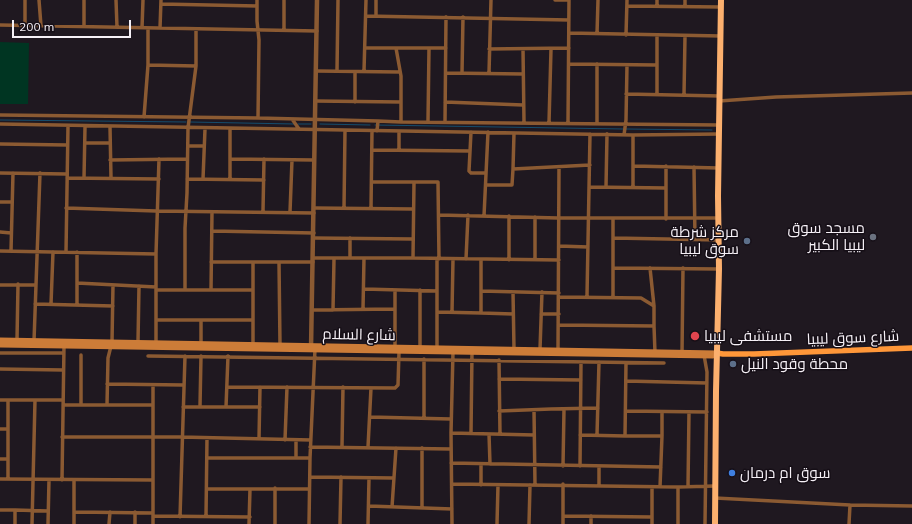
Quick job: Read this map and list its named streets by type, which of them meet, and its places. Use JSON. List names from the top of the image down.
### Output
{
  "streets": {
    "main road": ["شارع السلام", "شارع سوق ليبيا"]
  },
  "crossings": [
    ["شارع السلام", "شارع سوق ليبيا"]
  ],
  "places": [
    "مسجد سوق ليبيا الكبير",
    "مركز شرطة سوق ليبيا",
    "مستشفى ليبيا",
    "محطة وقود النيل",
    "سوق ام درمان"
  ],
  "scale_bar": "200 m"
}
